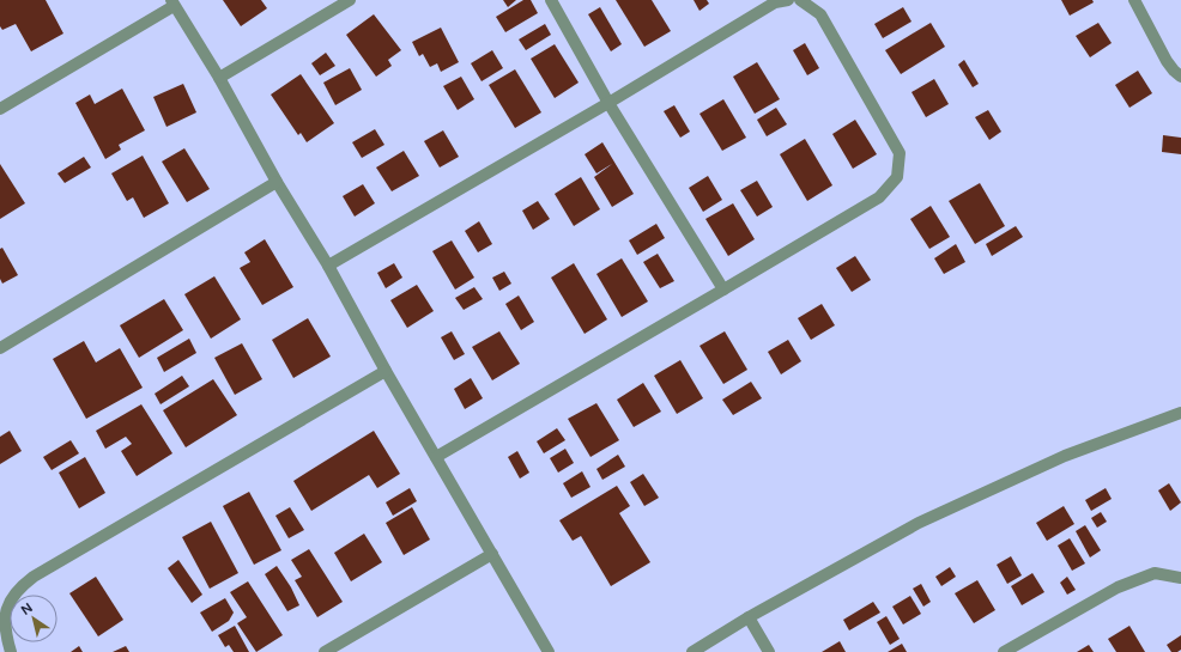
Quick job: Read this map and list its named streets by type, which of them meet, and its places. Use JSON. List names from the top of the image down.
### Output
{
  "north": "top left"
}
